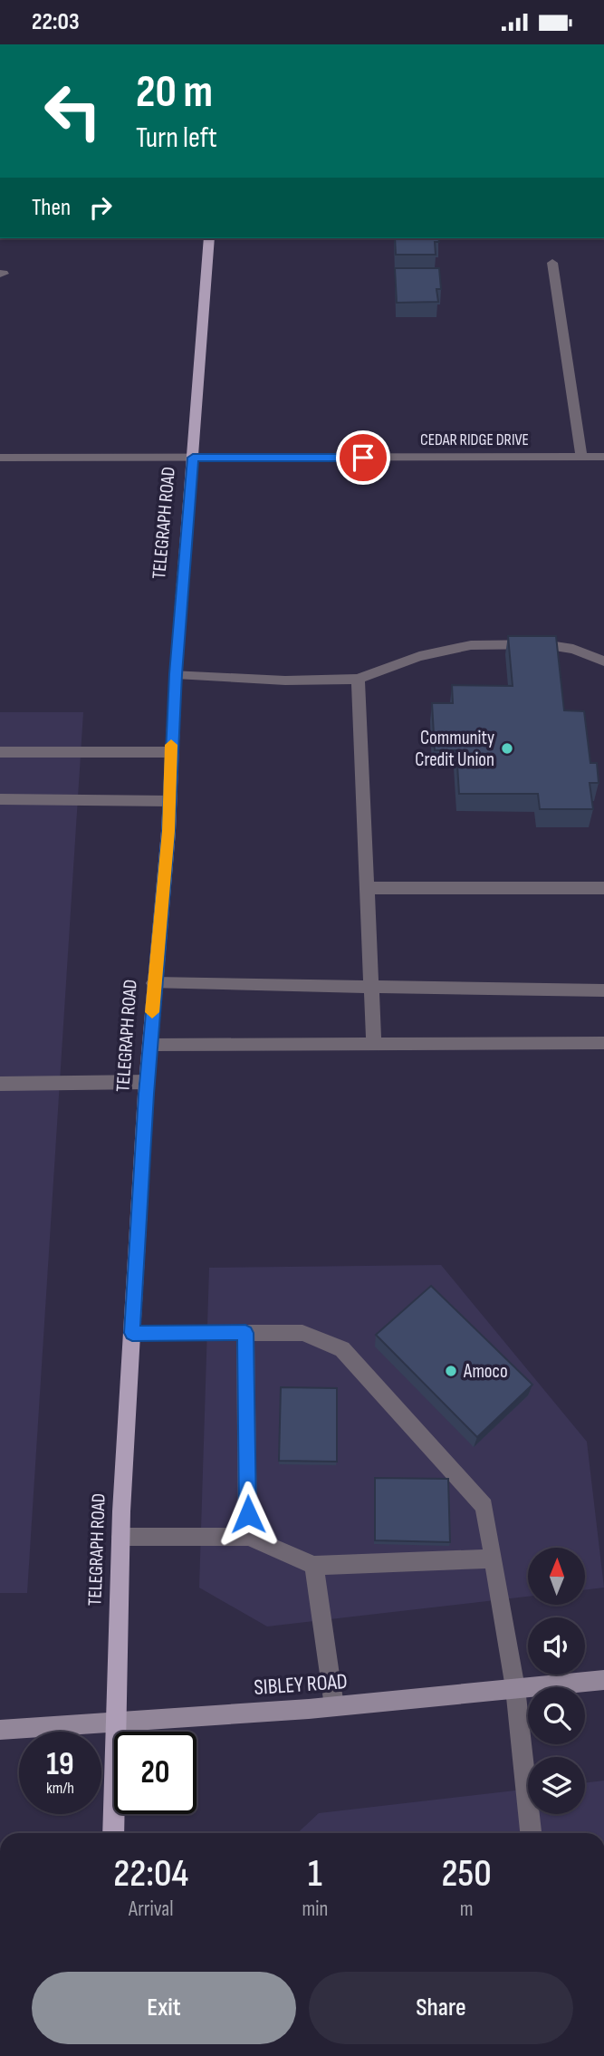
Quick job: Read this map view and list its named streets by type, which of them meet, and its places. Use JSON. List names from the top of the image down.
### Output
{
  "streets": {
    "main road": ["TELEGRAPH ROAD", "SIBLEY ROAD"],
    "street": ["CEDAR RIDGE DRIVE"]
  },
  "crossings": [
    ["CEDAR RIDGE DRIVE", "TELEGRAPH ROAD"],
    ["TELEGRAPH ROAD", "SIBLEY ROAD"]
  ],
  "places": ["Community Credit Union", "Amoco"],
  "north": "top",
  "page": {
    "status": "22:03",
    "turn": ["20 m", "Turn left"],
    "then": "Then",
    "speed": "19 km/h",
    "limit": "20",
    "eta": [
      "22:04",
      "Arrival",
      "1",
      "min",
      "250",
      "m"
    ],
    "buttons": ["Exit", "Share"]
  }
}
